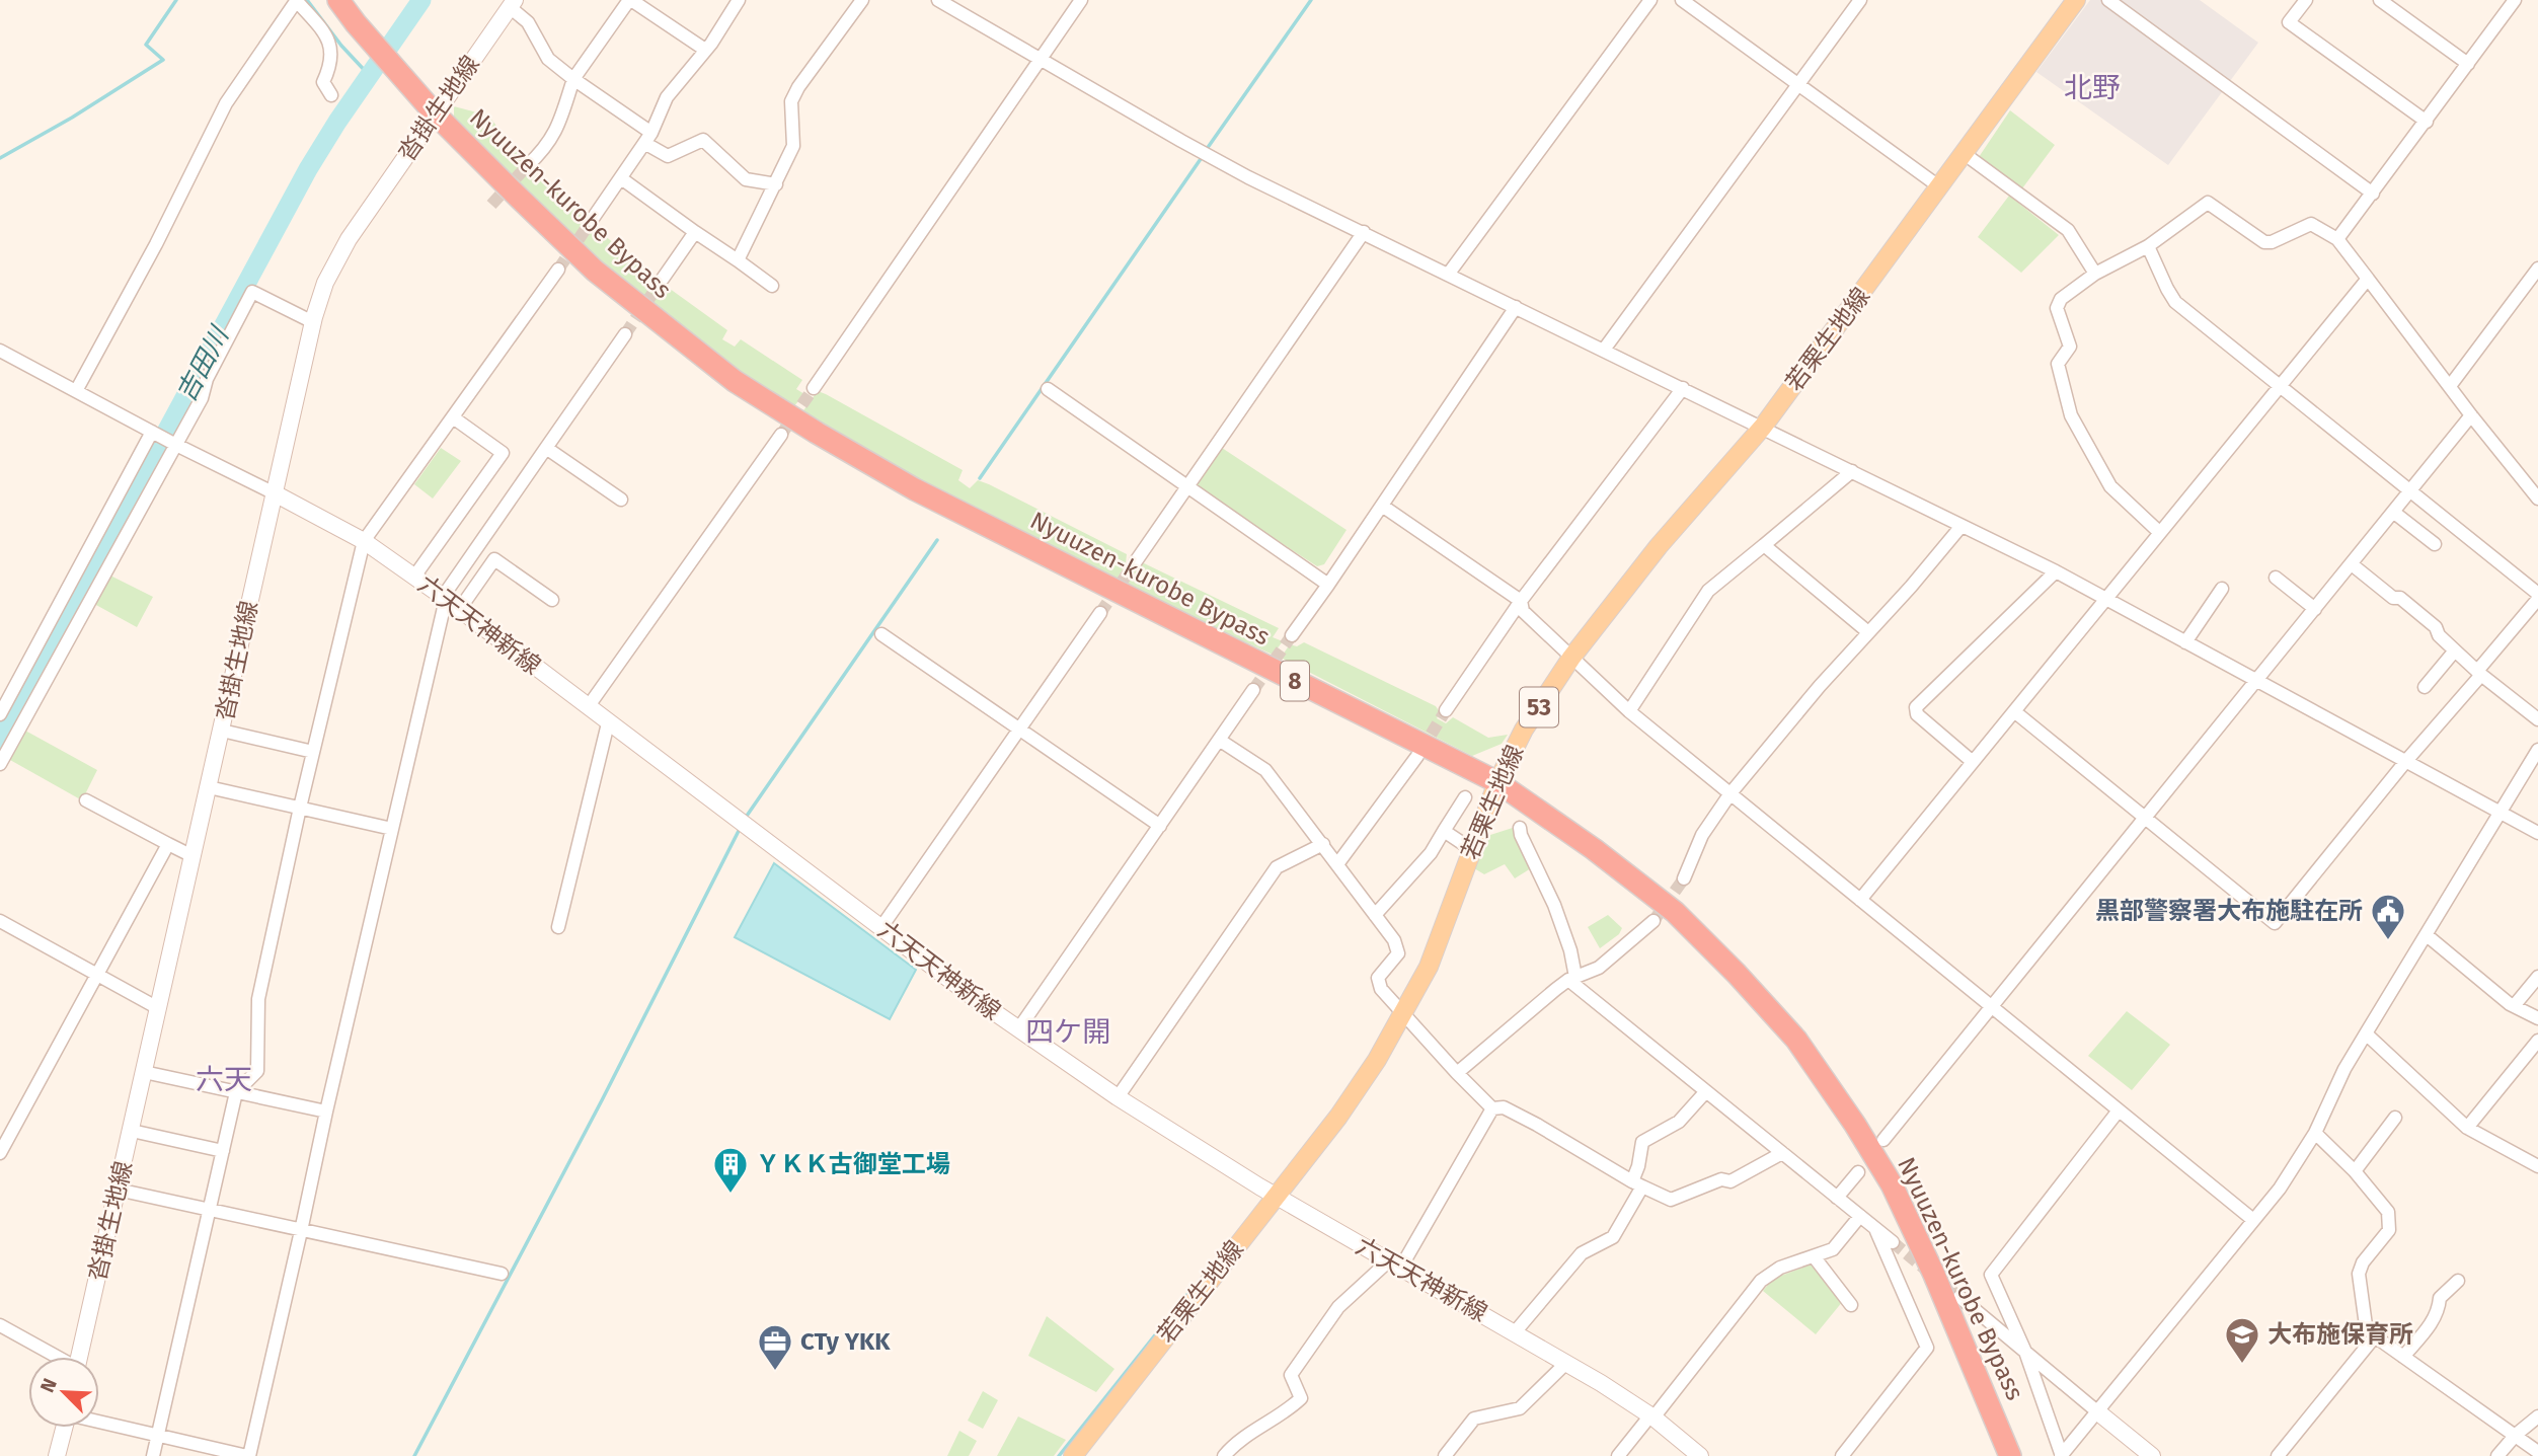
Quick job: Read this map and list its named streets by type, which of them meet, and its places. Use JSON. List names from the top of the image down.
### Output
{
  "streets": {
    "highway": ["Nyuuzen-kurobe Bypass", "8"],
    "main road": [
      "沓掛生地線",
      "若栗生地線",
      "六天天神新線",
      "53"
    ]
  },
  "crossings": [
    ["沓掛生地線", "Nyuuzen-kurobe Bypass"],
    ["沓掛生地線", "六天天神新線"],
    ["Nyuuzen-kurobe Bypass", "若栗生地線"],
    ["若栗生地線", "六天天神新線"]
  ],
  "districts": ["北野", "四ケ開", "六天"],
  "water": ["吉田川"],
  "places": {
    "public building": ["黒部警察署大布施駐在所"],
    "building": ["ＹＫＫ古御堂工場"],
    "school or university": ["大布施保育所"],
    "office": ["CTy YKK"]
  },
  "north": "top left"
}
